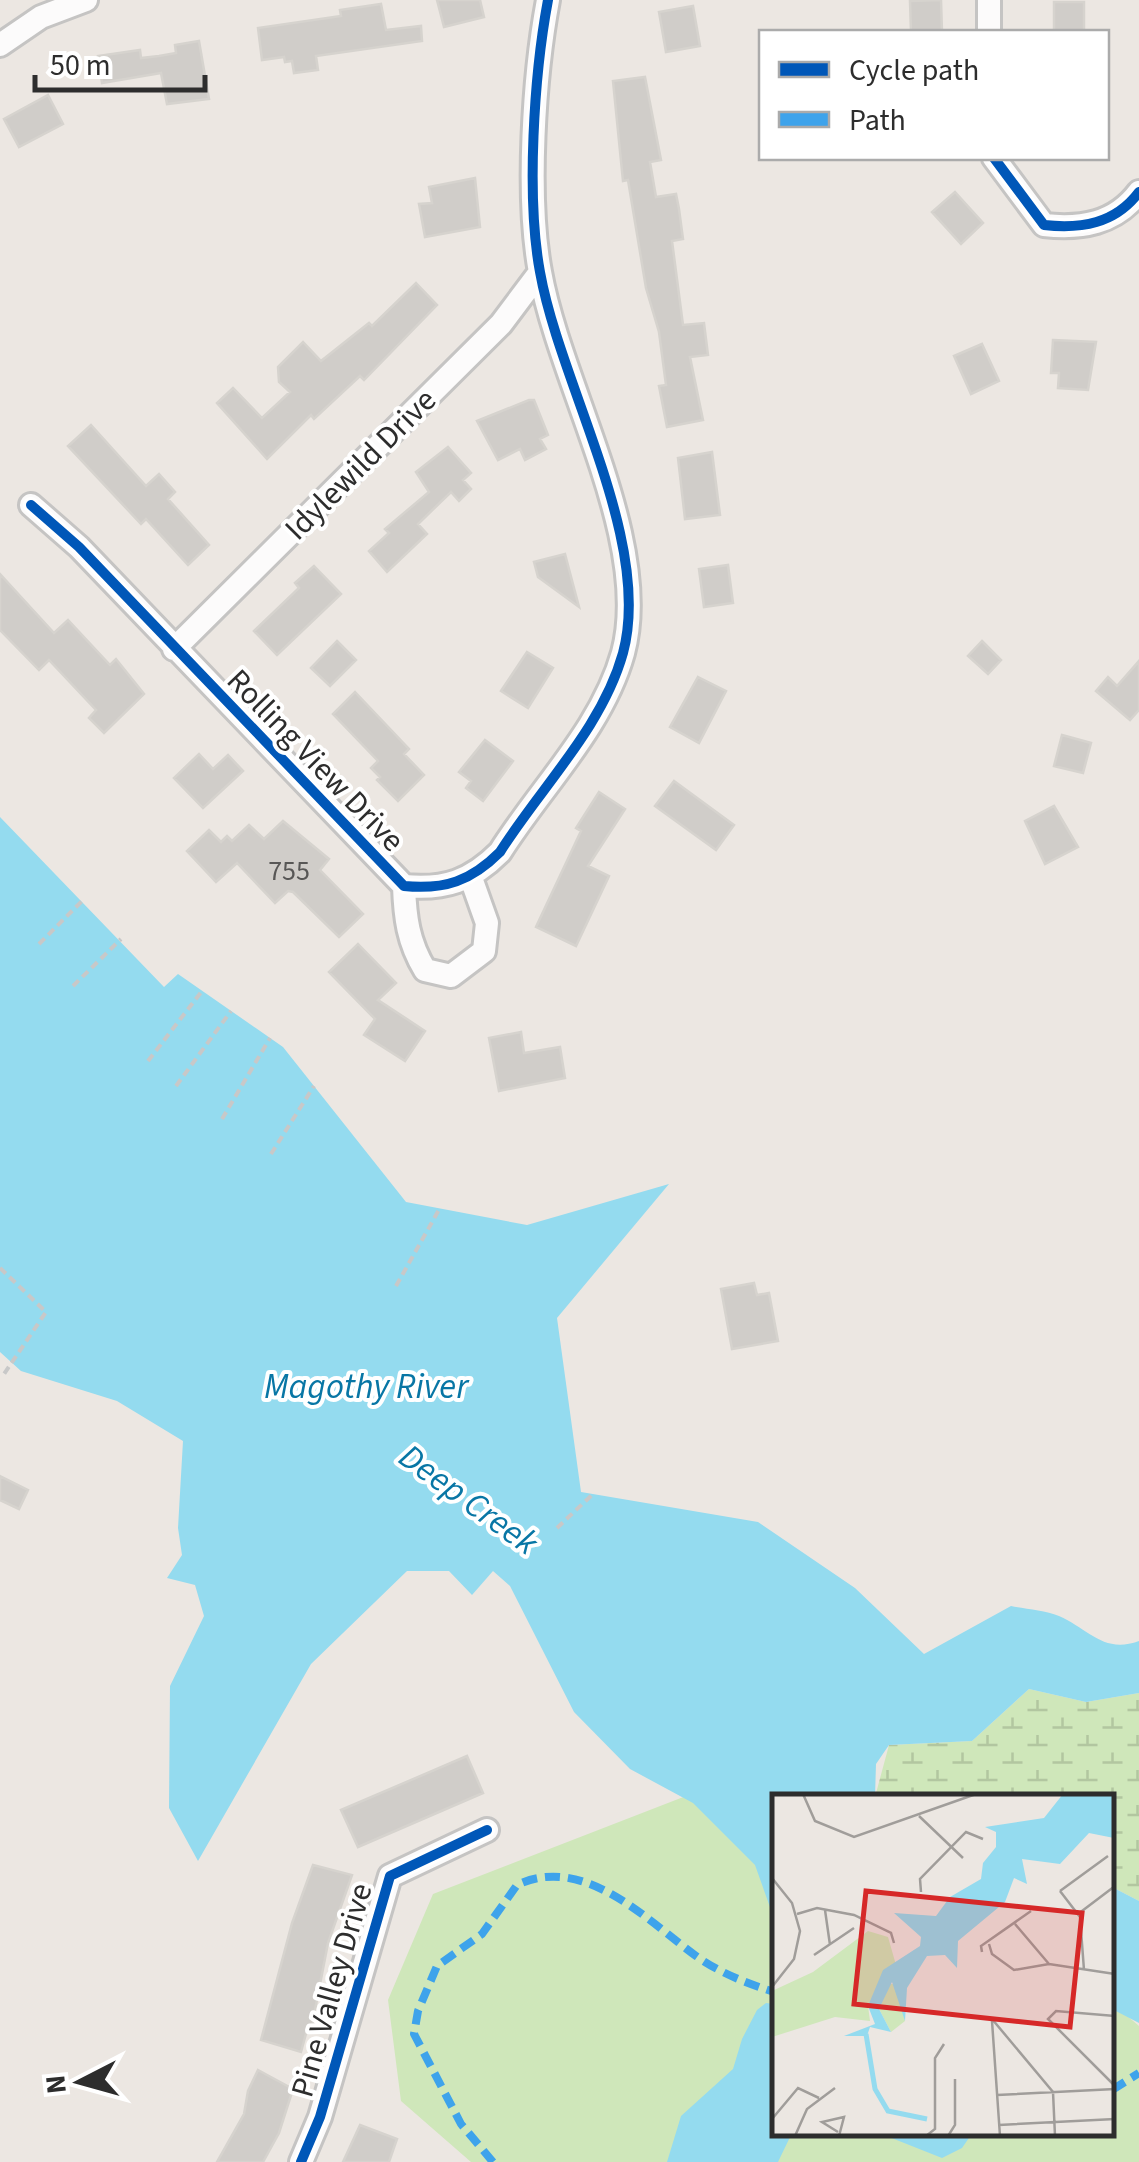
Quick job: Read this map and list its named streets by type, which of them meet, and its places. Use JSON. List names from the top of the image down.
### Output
{
  "streets": {
    "street": ["Idylewild Drive", "Rolling View Drive", "Pine Valley Drive"]
  },
  "crossings": [
    ["Idylewild Drive", "Rolling View Drive"]
  ],
  "water": ["Magothy River", "Deep Creek"],
  "house_numbers": ["755"],
  "legend": ["Cycle path", "Path"],
  "scale_bar": "50 m",
  "north": "left"
}
